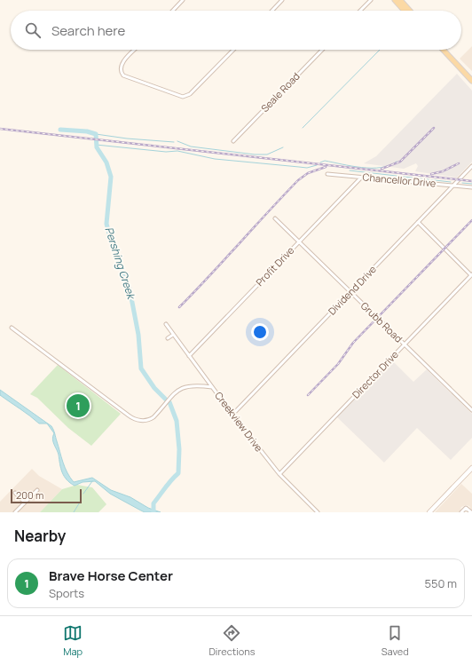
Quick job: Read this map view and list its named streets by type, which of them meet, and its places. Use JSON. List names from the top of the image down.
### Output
{
  "streets": {
    "street": [
      "Seale Road",
      "Chancellor Drive",
      "Profit Drive",
      "Dividend Drive",
      "Grubb Road",
      "Director Drive",
      "Creekview Drive"
    ]
  },
  "crossings": [
    ["Chancellor Drive", "Profit Drive"],
    ["Chancellor Drive", "Dividend Drive"],
    ["Profit Drive", "Grubb Road"],
    ["Dividend Drive", "Grubb Road"],
    ["Dividend Drive", "Creekview Drive"],
    ["Grubb Road", "Director Drive"],
    ["Director Drive", "Creekview Drive"]
  ],
  "water": ["Pershing Creek"],
  "scale_bar": "200 m",
  "page": {
    "search": "Search here",
    "pins": "1",
    "scale": "200 m",
    "heading": "Nearby",
    "list": [
      {
        "mark": "1",
        "name": "Brave Horse Center",
        "note": "Sports",
        "value": "550 m"
      }
    ],
    "nav": ["Map", "Directions", "Saved"]
  }
}
